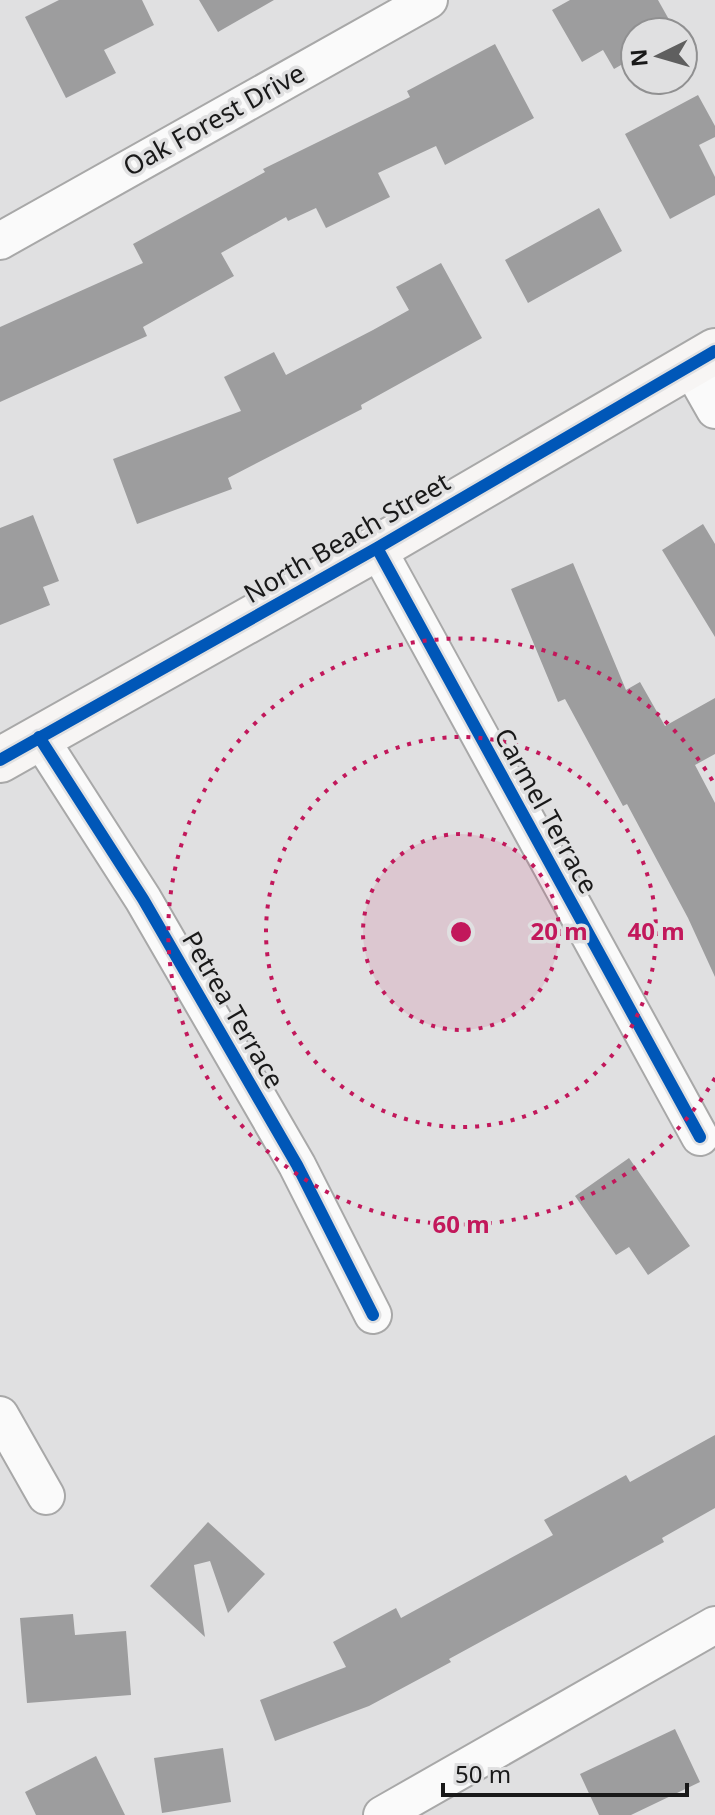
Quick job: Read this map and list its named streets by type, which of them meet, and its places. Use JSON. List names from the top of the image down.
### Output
{
  "streets": {
    "street": [
      "Oak Forest Drive",
      "North Beach Street",
      "Carmel Terrace",
      "Petrea Terrace"
    ]
  },
  "crossings": [
    ["North Beach Street", "Carmel Terrace"],
    ["North Beach Street", "Petrea Terrace"]
  ],
  "scale_bar": "50 m",
  "north": "left",
  "rings": ["20 m", "40 m", "60 m"]
}
